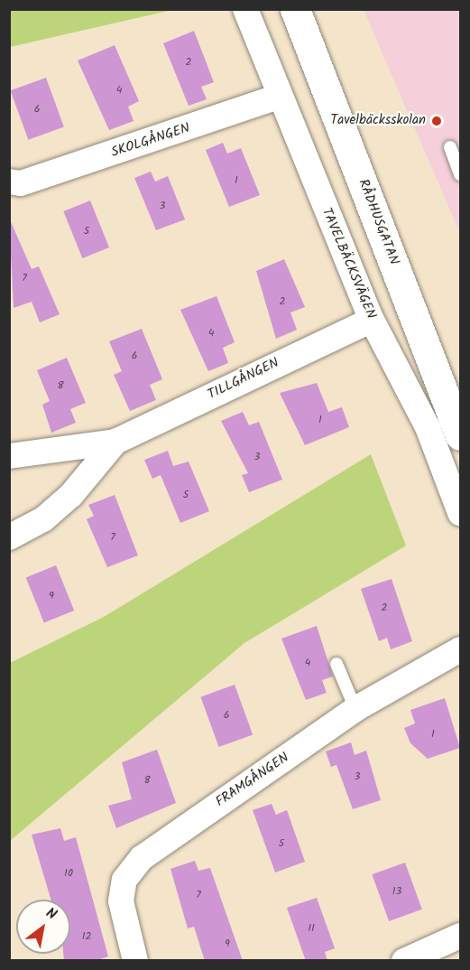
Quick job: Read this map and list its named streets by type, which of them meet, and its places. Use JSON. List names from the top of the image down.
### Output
{
  "streets": {
    "main road": ["RÅDHUSGATAN"],
    "street": [
      "SKOLGÅNGEN",
      "TAVELBÄCKSVÄGEN",
      "TILLGÅNGEN",
      "FRAMGÅNGEN"
    ]
  },
  "crossings": [
    ["SKOLGÅNGEN", "TAVELBÄCKSVÄGEN"],
    ["TAVELBÄCKSVÄGEN", "TILLGÅNGEN"]
  ],
  "places": ["Tavelbäcksskolan"],
  "house_numbers": [
    "2",
    "4",
    "6",
    "1",
    "3",
    "5",
    "7",
    "2",
    "4",
    "6",
    "8",
    "1",
    "3",
    "5",
    "7",
    "9",
    "2",
    "4",
    "6",
    "1",
    "3",
    "8",
    "5",
    "10",
    "13",
    "7",
    "11",
    "12",
    "9"
  ],
  "north": "top right"
}
